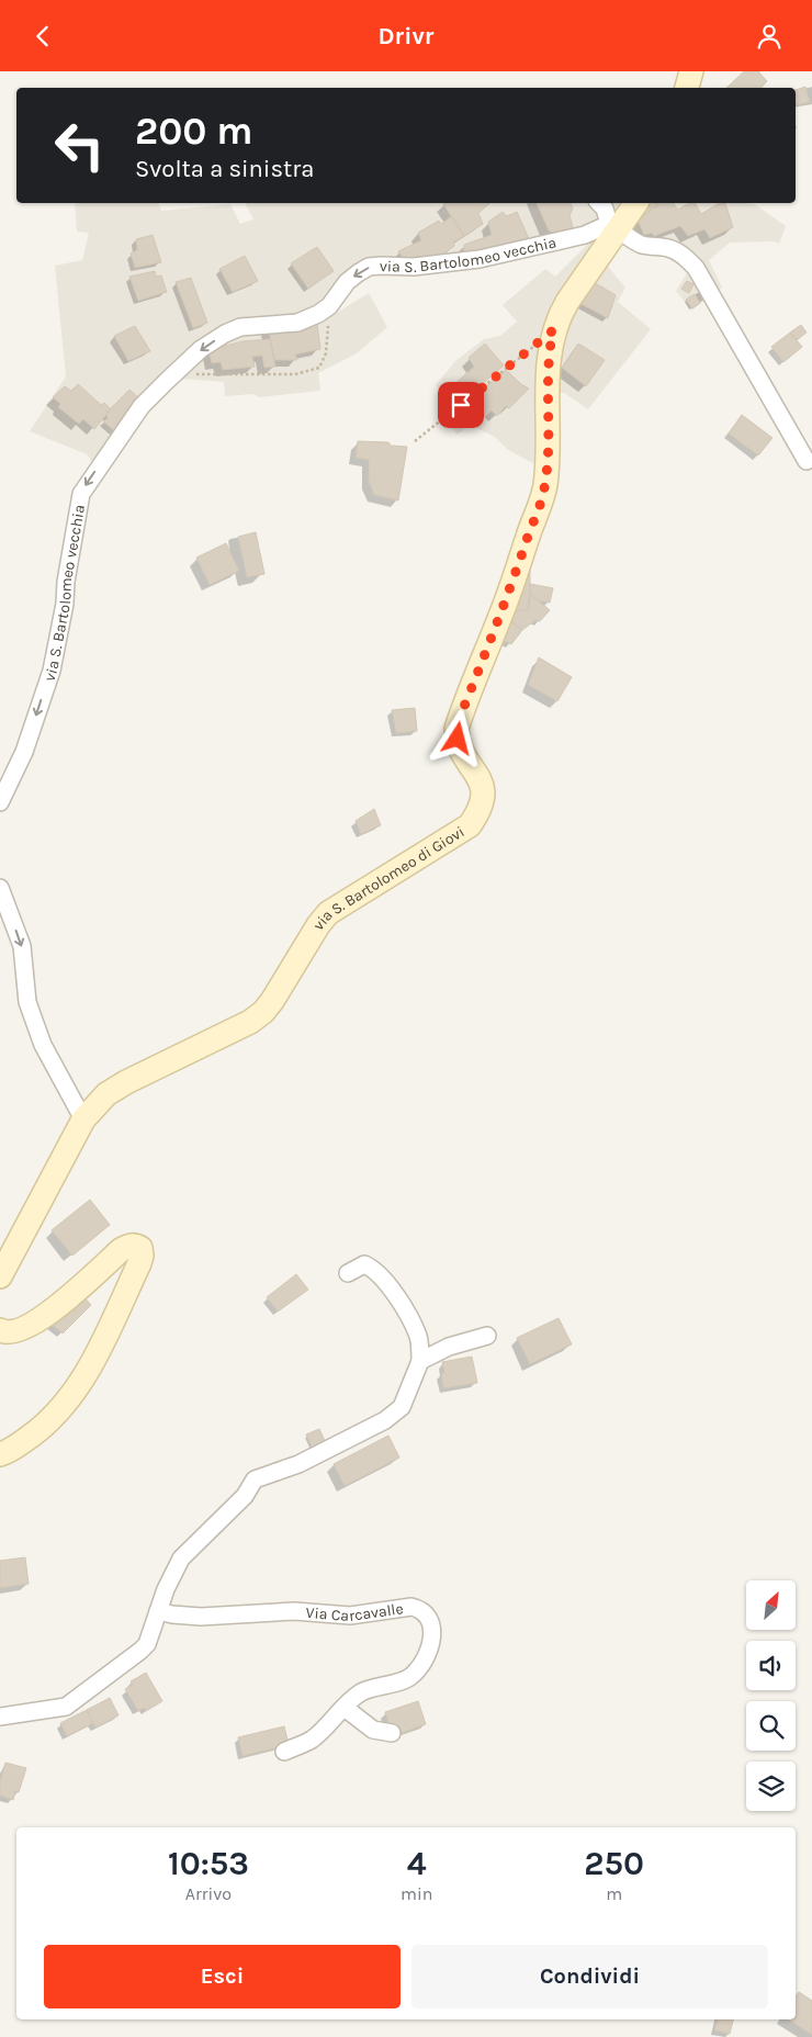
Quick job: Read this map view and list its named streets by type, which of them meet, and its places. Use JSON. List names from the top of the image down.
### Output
{
  "streets": {
    "street": ["via S. Bartolomeo vecchia", "via S. Bartolomeo di Giovi", "Via Carcavalle"]
  },
  "crossings": [
    ["via S. Bartolomeo vecchia", "via S. Bartolomeo di Giovi"]
  ],
  "one_way": ["via S. Bartolomeo vecchia"],
  "north": "top right",
  "page": {
    "header": "Drivr",
    "turn": ["200 m", "Svolta a sinistra"],
    "eta": [
      "10:53",
      "Arrivo",
      "4",
      "min",
      "250",
      "m"
    ],
    "buttons": ["Esci", "Condividi"]
  }
}
